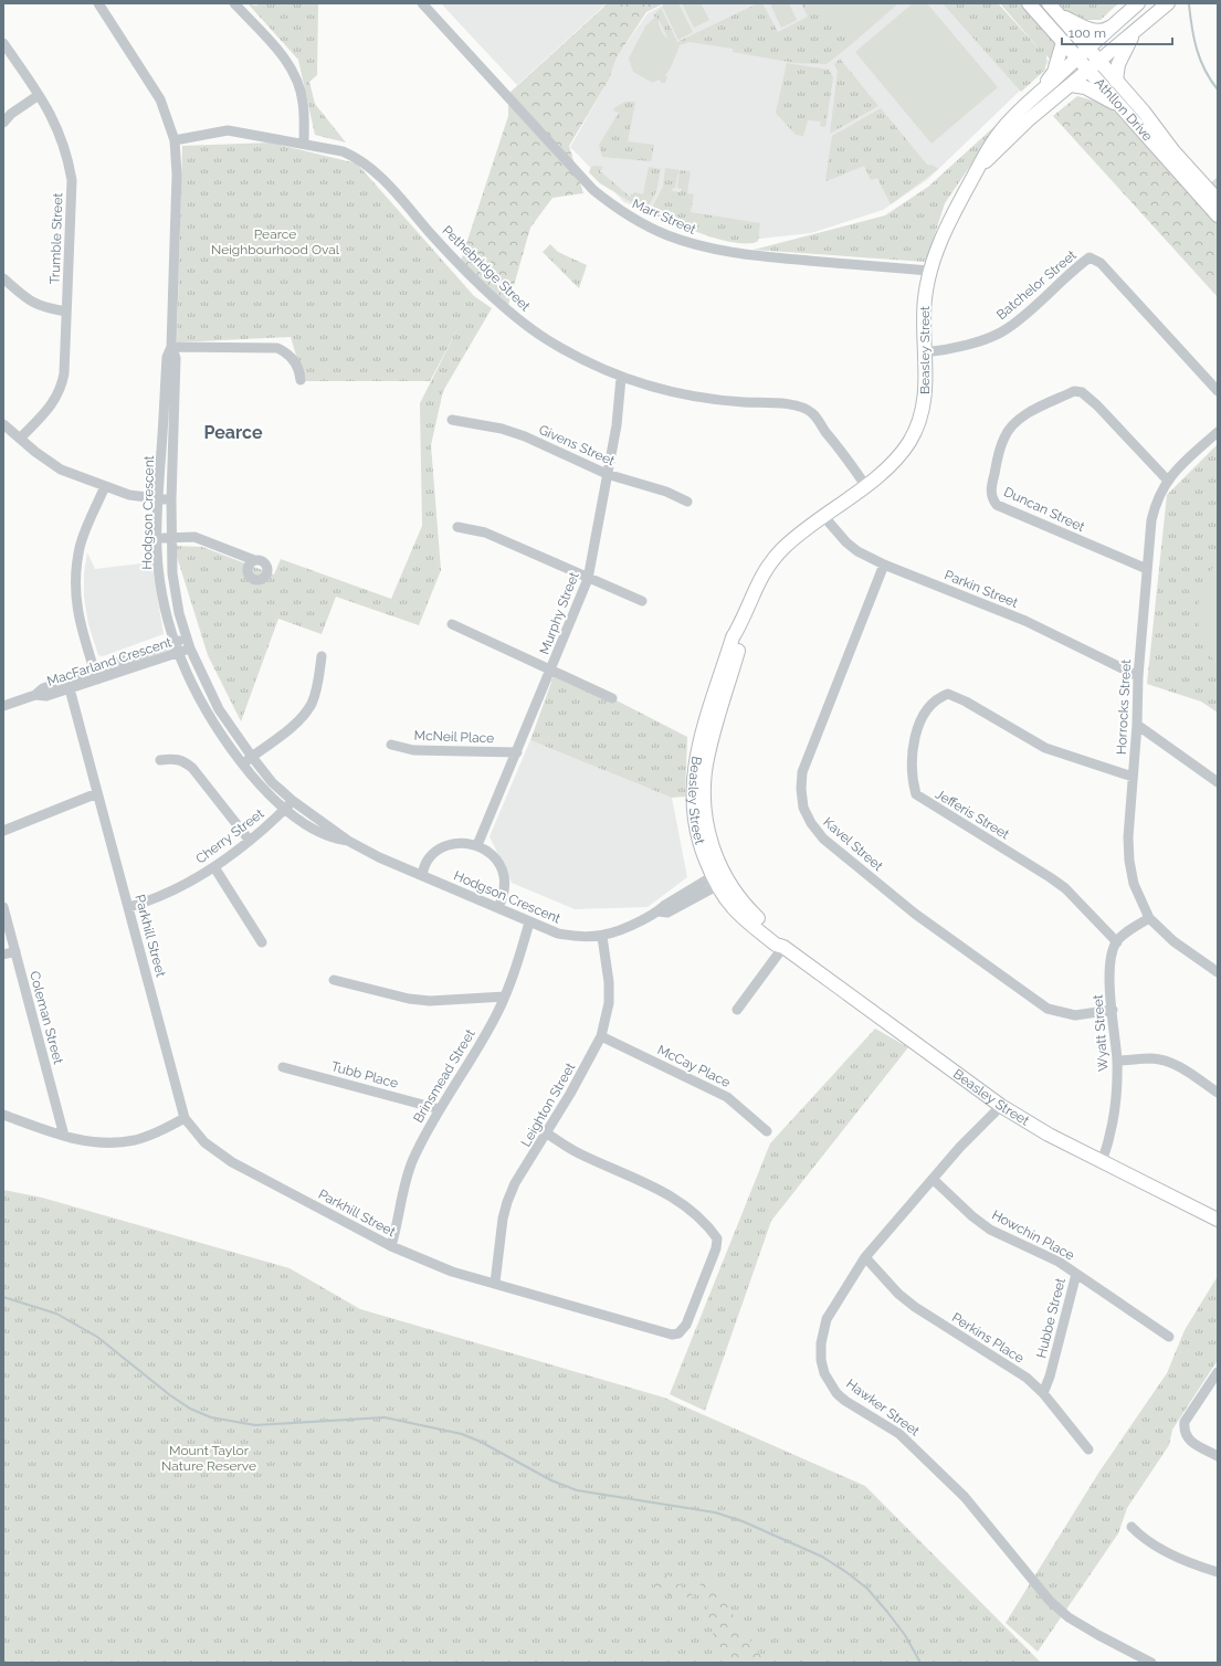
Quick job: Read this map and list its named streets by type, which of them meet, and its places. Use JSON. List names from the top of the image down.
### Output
{
  "streets": {
    "main road": ["Athllon Drive", "Beasley Street"],
    "street": [
      "Marr Street",
      "Trumble Street",
      "Pethebridge Street",
      "Batchelor Street",
      "Givens Street",
      "Duncan Street",
      "Hodgson Crescent",
      "Parkin Street",
      "Murphy Street",
      "MacFarland Crescent",
      "Horrocks Street",
      "McNeil Place",
      "Jefferis Street",
      "Cherry Street",
      "Kavel Street",
      "Parkhill Street",
      "Coleman Street",
      "Wyatt Street",
      "McCay Place",
      "Tubb Place",
      "Brinsmead Street",
      "Leighton Street",
      "Howchin Place",
      "Hubbe Street",
      "Perkins Place",
      "Hawker Street"
    ]
  },
  "crossings": [
    ["Athllon Drive", "Beasley Street"],
    ["Marr Street", "Beasley Street"],
    ["Pethebridge Street", "Beasley Street"],
    ["Pethebridge Street", "Hodgson Crescent"],
    ["Pethebridge Street", "Murphy Street"],
    ["Batchelor Street", "Beasley Street"],
    ["Beasley Street", "Hodgson Crescent"],
    ["Beasley Street", "Parkin Street"],
    ["Beasley Street", "Wyatt Street"],
    ["Beasley Street", "Hawker Street"],
    ["Givens Street", "Murphy Street"],
    ["Duncan Street", "Horrocks Street"],
    ["Hodgson Crescent", "MacFarland Crescent"],
    ["Hodgson Crescent", "Cherry Street"],
    ["Hodgson Crescent", "Brinsmead Street"],
    ["Hodgson Crescent", "Leighton Street"],
    ["Parkin Street", "Horrocks Street"],
    ["Parkin Street", "Kavel Street"],
    ["Murphy Street", "McNeil Place"],
    ["MacFarland Crescent", "Parkhill Street"],
    ["Horrocks Street", "Jefferis Street"],
    ["Jefferis Street", "Wyatt Street"],
    ["Cherry Street", "Parkhill Street"],
    ["Kavel Street", "Wyatt Street"],
    ["Parkhill Street", "Brinsmead Street"],
    ["Parkhill Street", "Leighton Street"],
    ["McCay Place", "Leighton Street"],
    ["Tubb Place", "Brinsmead Street"],
    ["Howchin Place", "Hubbe Street"],
    ["Howchin Place", "Hawker Street"],
    ["Hubbe Street", "Perkins Place"],
    ["Perkins Place", "Hawker Street"]
  ],
  "districts": ["Pearce"],
  "parks": ["Pearce Neighbourhood Oval", "Mount Taylor Nature Reserve"],
  "scale_bar": "100 m"
}
